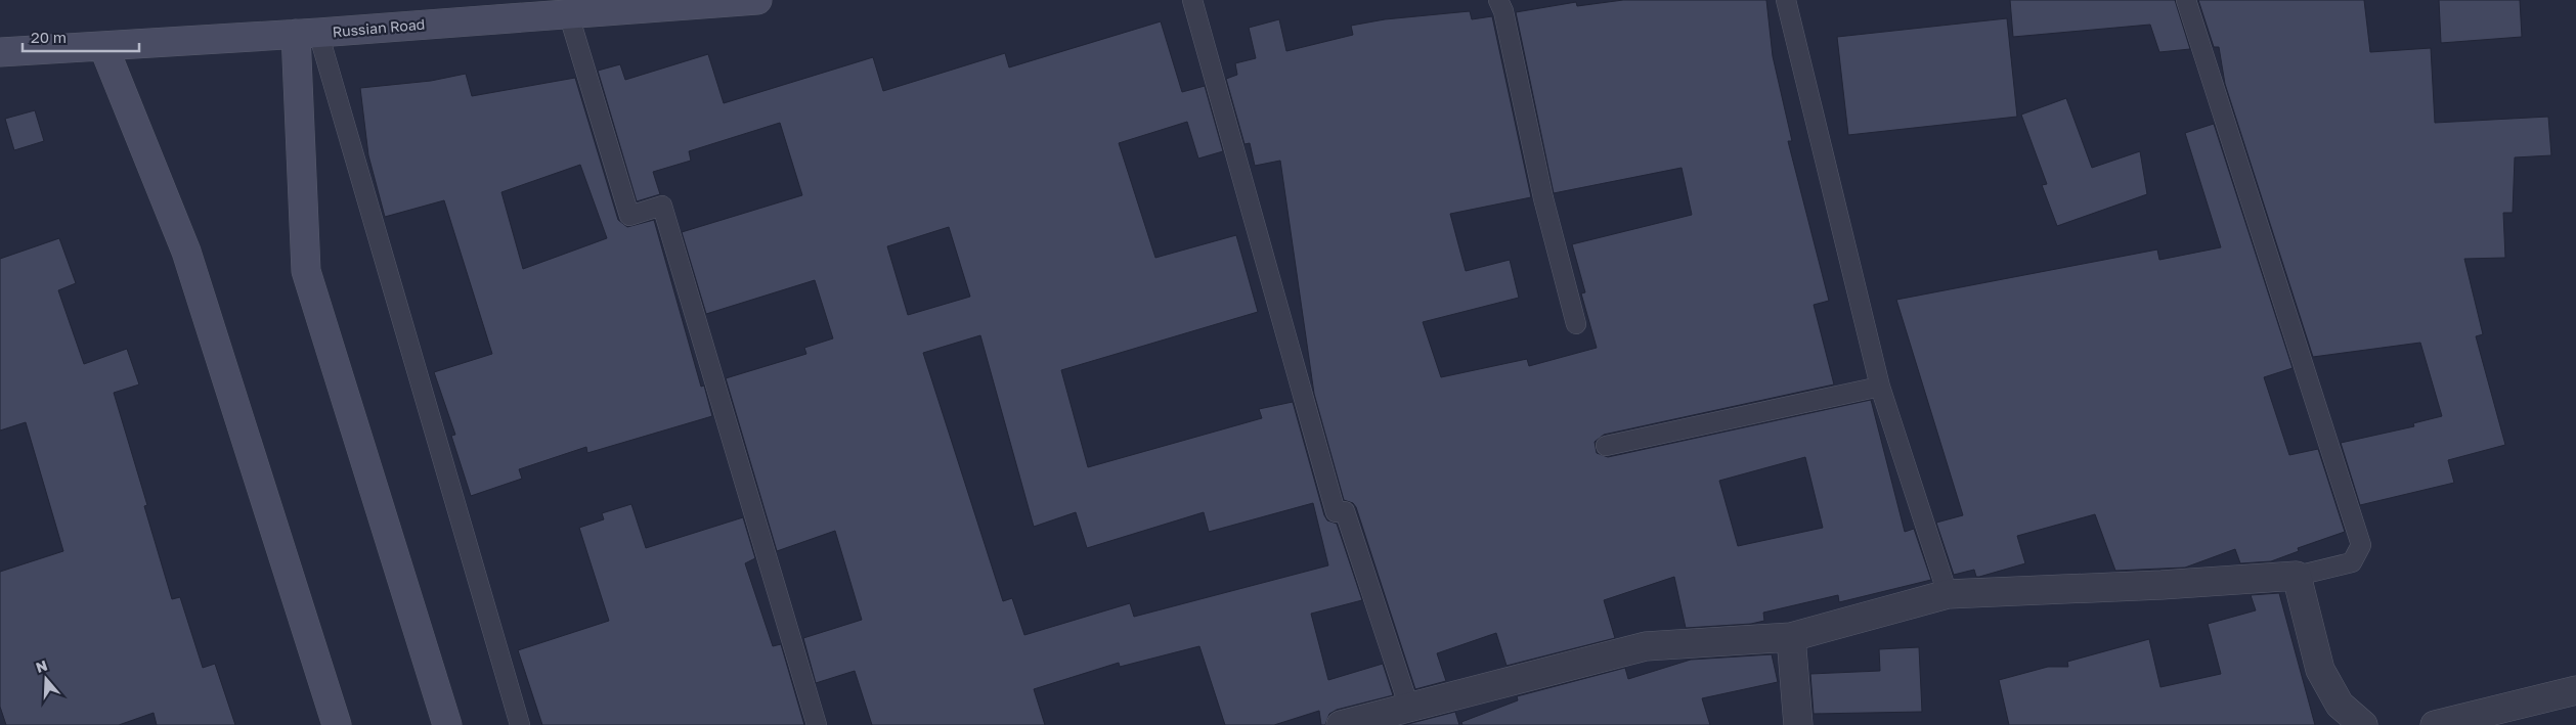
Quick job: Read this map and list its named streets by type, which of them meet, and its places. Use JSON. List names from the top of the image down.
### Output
{
  "streets": {
    "street": ["Russian Road"]
  },
  "scale_bar": "20 m",
  "north": "top"
}
